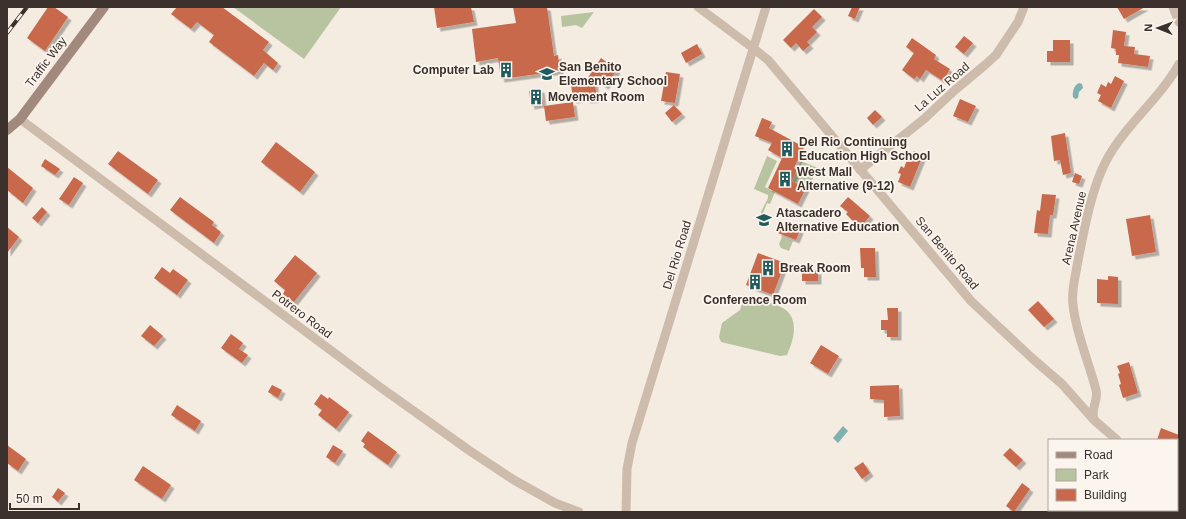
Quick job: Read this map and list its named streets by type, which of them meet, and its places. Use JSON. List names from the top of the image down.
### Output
{
  "streets": {
    "street": [
      "Traffic Way",
      "La Luz Road",
      "Arena Avenue",
      "San Benito Road",
      "Del Rio Road",
      "Potrero Road"
    ]
  },
  "crossings": [
    ["Traffic Way", "Potrero Road"],
    ["La Luz Road", "San Benito Road"],
    ["Arena Avenue", "San Benito Road"],
    ["San Benito Road", "Del Rio Road"]
  ],
  "places": {
    "building": [
      "Computer Lab",
      "Movement Room",
      "Del Rio Continuing Education High School",
      "West Mall Alternative (9-12)",
      "Break Room",
      "Conference Room"
    ],
    "school or university": ["San Benito Elementary School", "Atascadero Alternative Education"]
  },
  "legend": ["Road", "Park", "Building"],
  "scale_bar": "50 m",
  "north": "left"
}
